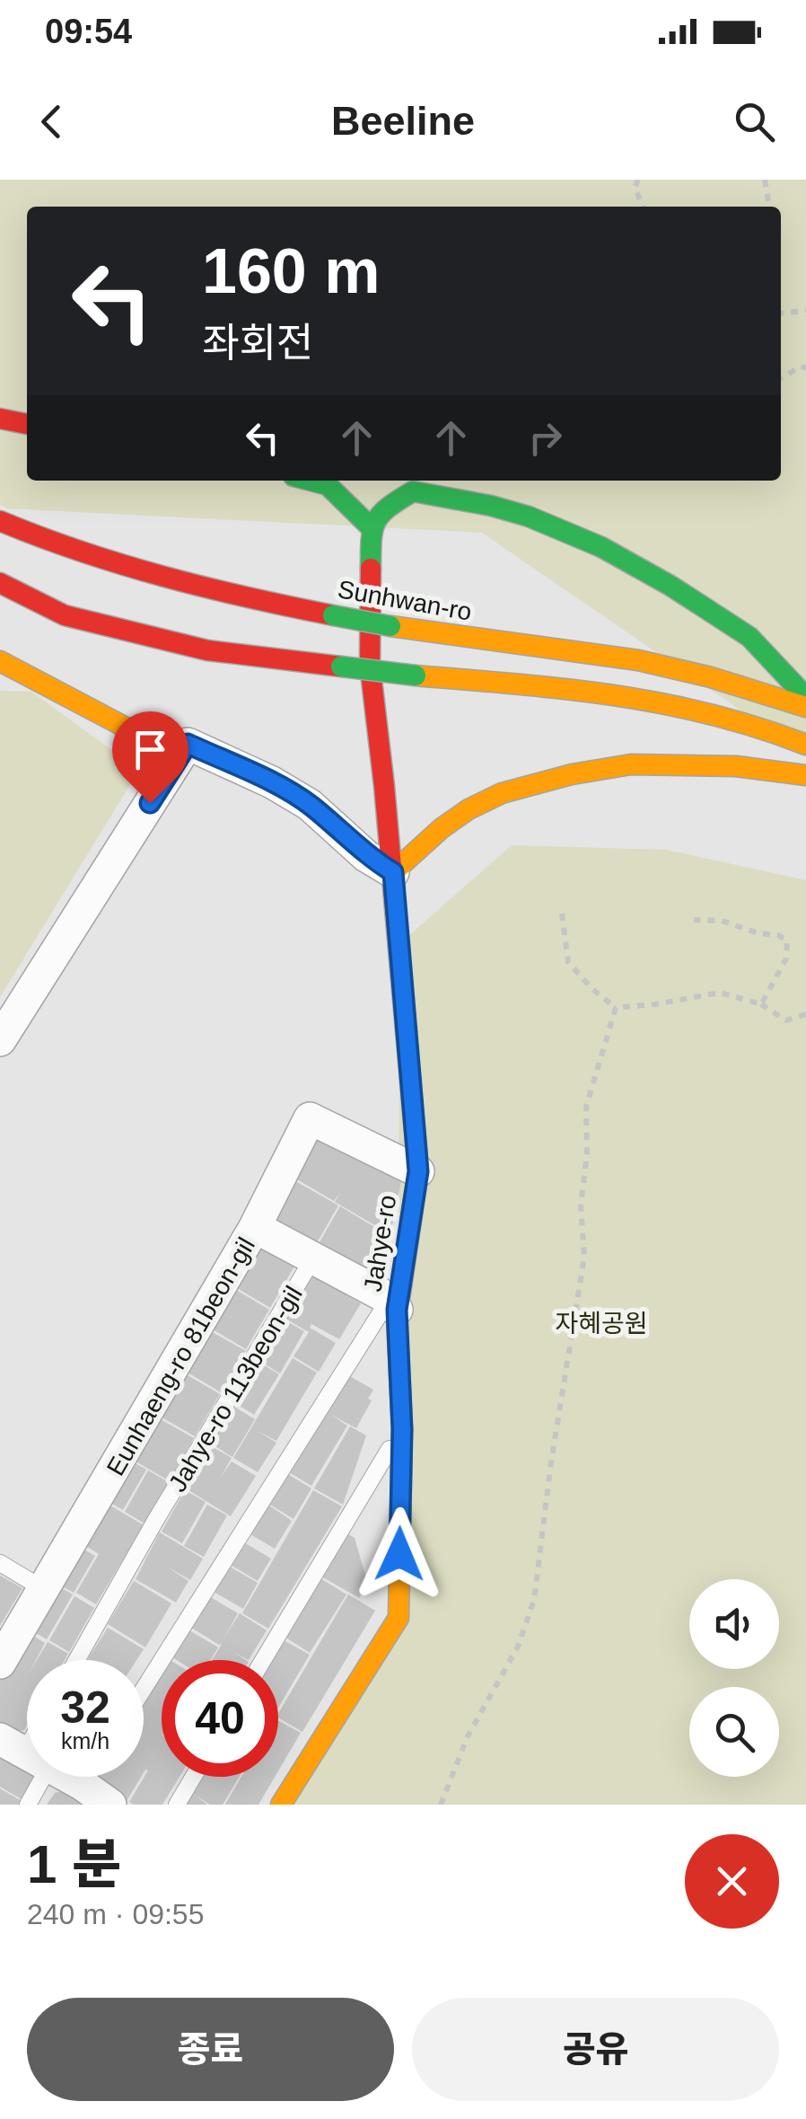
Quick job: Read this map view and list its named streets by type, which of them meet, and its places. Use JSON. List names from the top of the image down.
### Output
{
  "streets": {
    "main road": ["Sunhwan-ro", "Jahye-ro"],
    "street": ["Eunhaeng-ro 81beon-gil", "Jahye-ro 113beon-gil"]
  },
  "crossings": [
    ["Jahye-ro", "Eunhaeng-ro 81beon-gil"],
    ["Jahye-ro", "Jahye-ro 113beon-gil"],
    ["Eunhaeng-ro 81beon-gil", "Jahye-ro 113beon-gil"]
  ],
  "parks": ["자혜공원"],
  "page": {
    "status": "09:54",
    "header": "Beeline",
    "turn": ["160 m", "좌회전"],
    "speed": "32 km/h",
    "limit": "40",
    "heading": ["1 분", "240 m · 09:55"],
    "buttons": ["종료", "공유"]
  }
}
